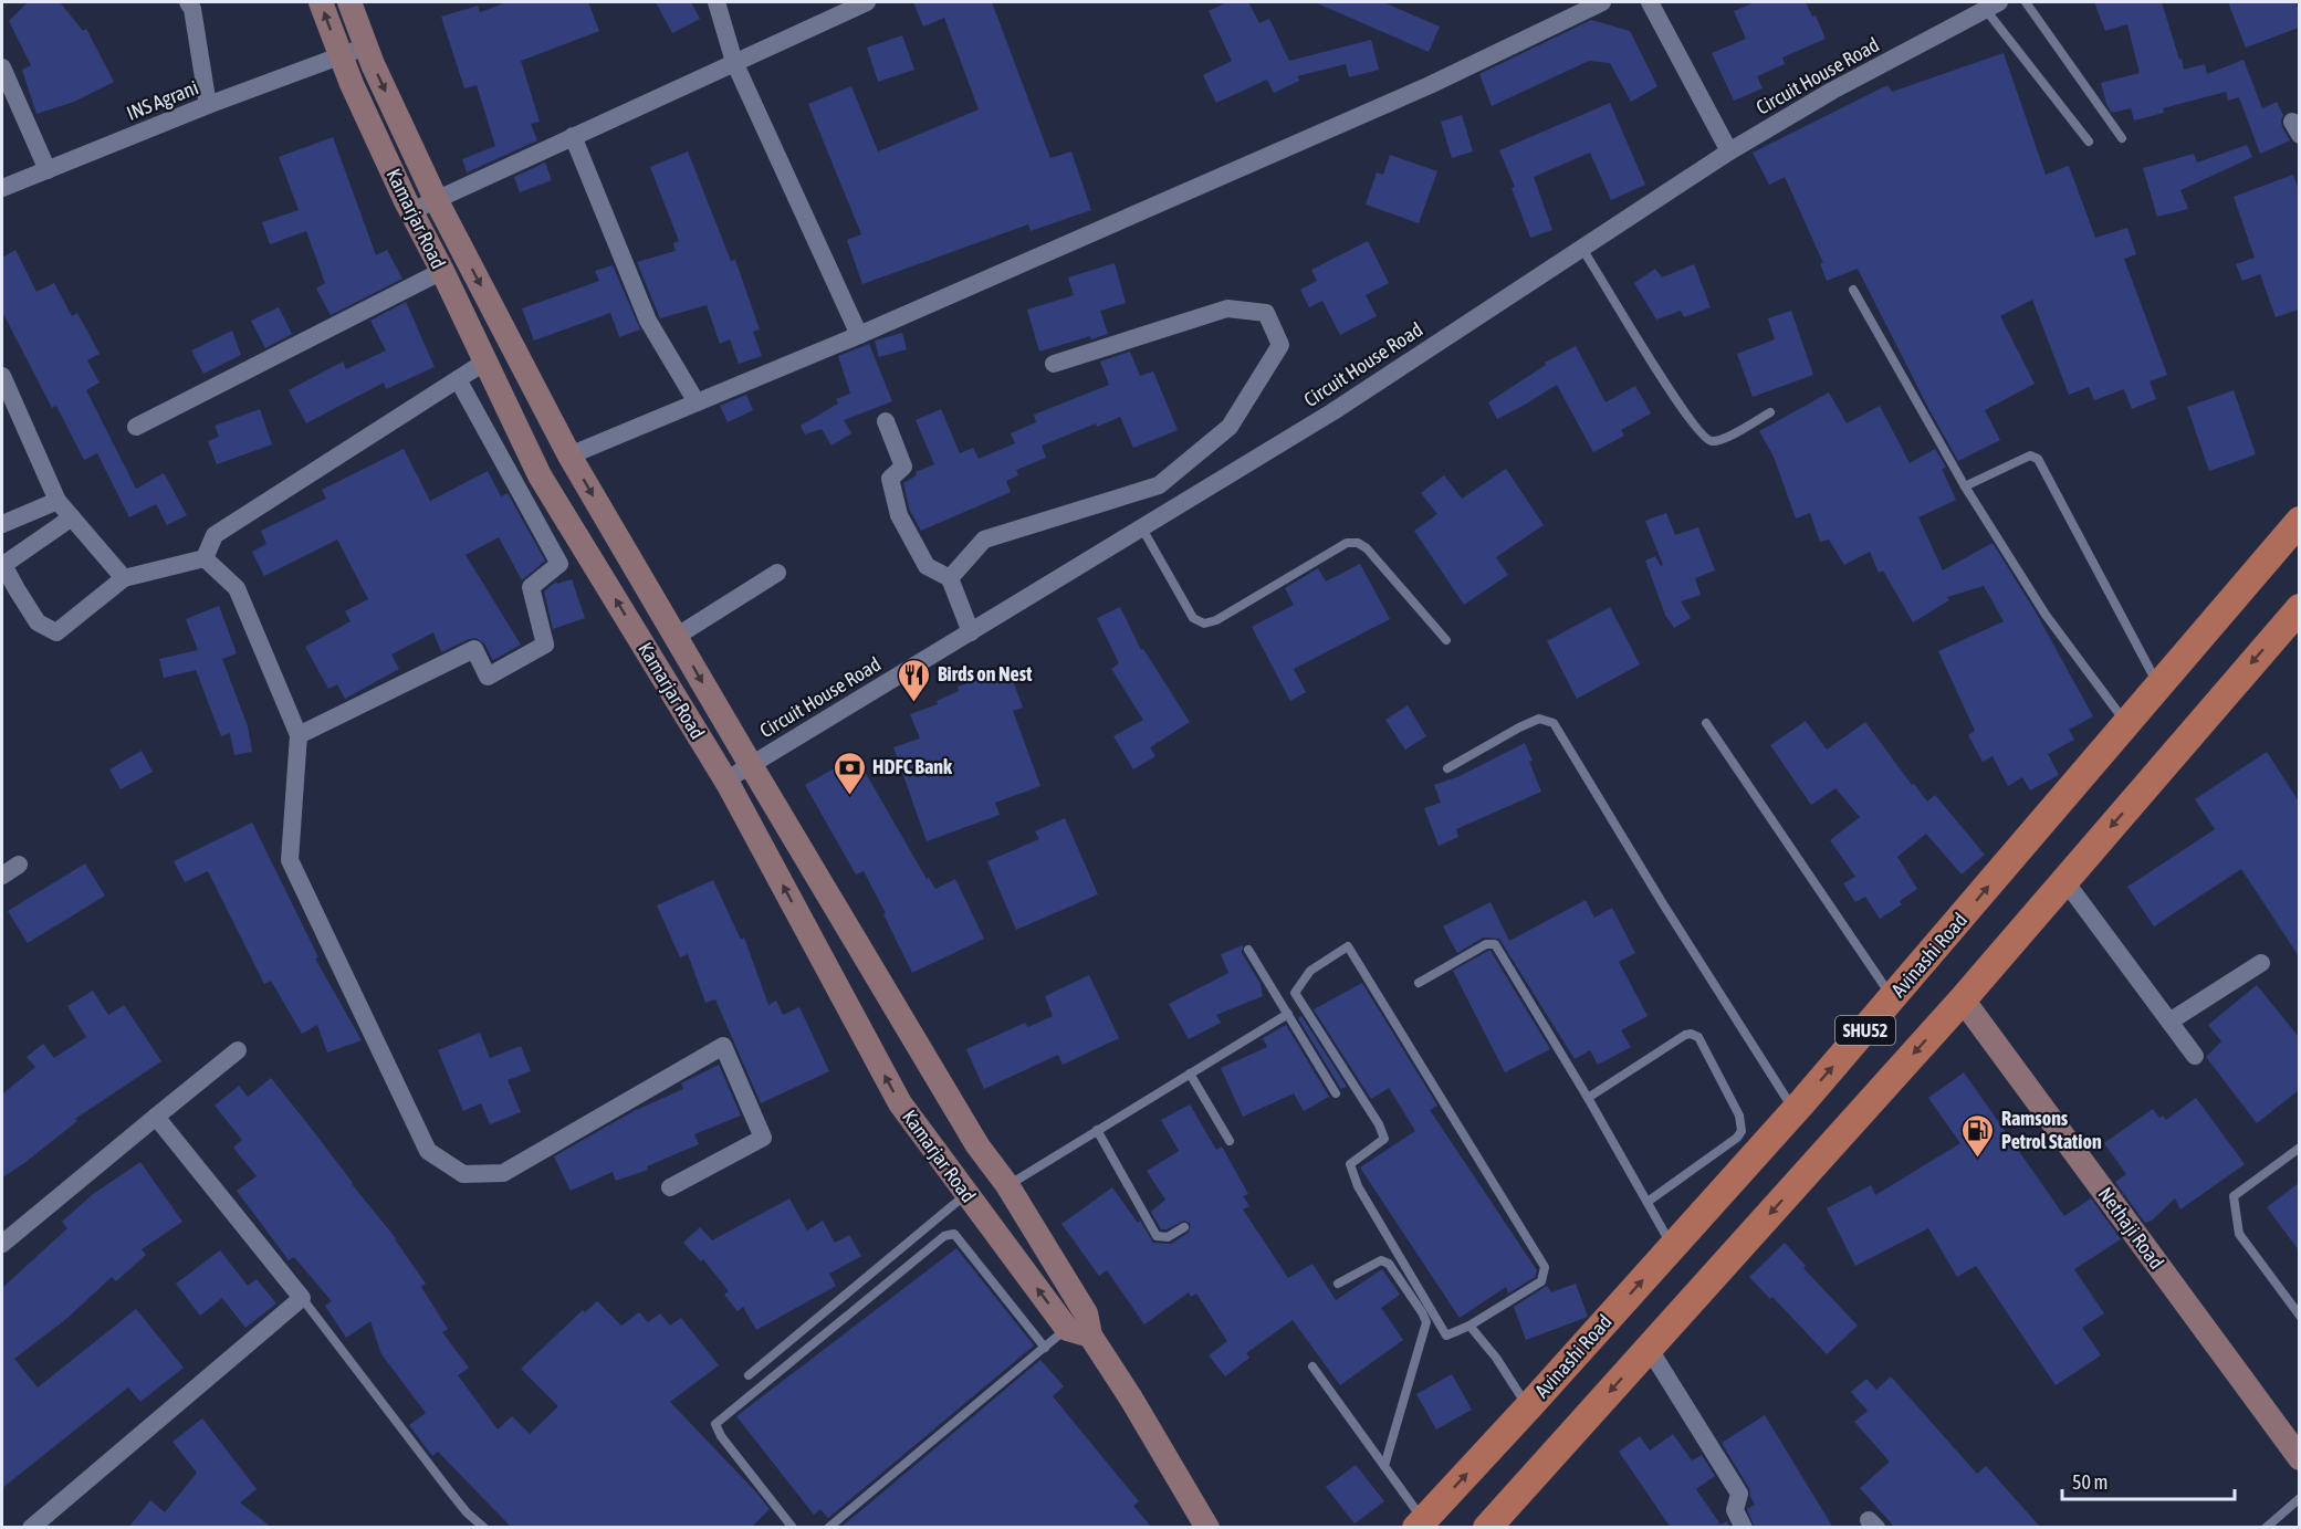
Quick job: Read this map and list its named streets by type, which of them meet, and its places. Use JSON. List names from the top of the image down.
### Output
{
  "streets": {
    "main road": [
      "Kamarjar Road",
      "Avinashi Road",
      "SHU52",
      "Nethaji Road"
    ],
    "street": ["Circuit House Road", "INS Agrani"]
  },
  "crossings": [
    ["Circuit House Road", "Kamarjar Road"],
    ["INS Agrani", "Kamarjar Road"],
    ["SHU52", "Nethaji Road"]
  ],
  "places": {
    "restaurant": ["Birds on Nest"],
    "bank": ["HDFC Bank"],
    "fuel station": ["Ramsons Petrol Station"]
  },
  "scale_bar": "50 m"
}
